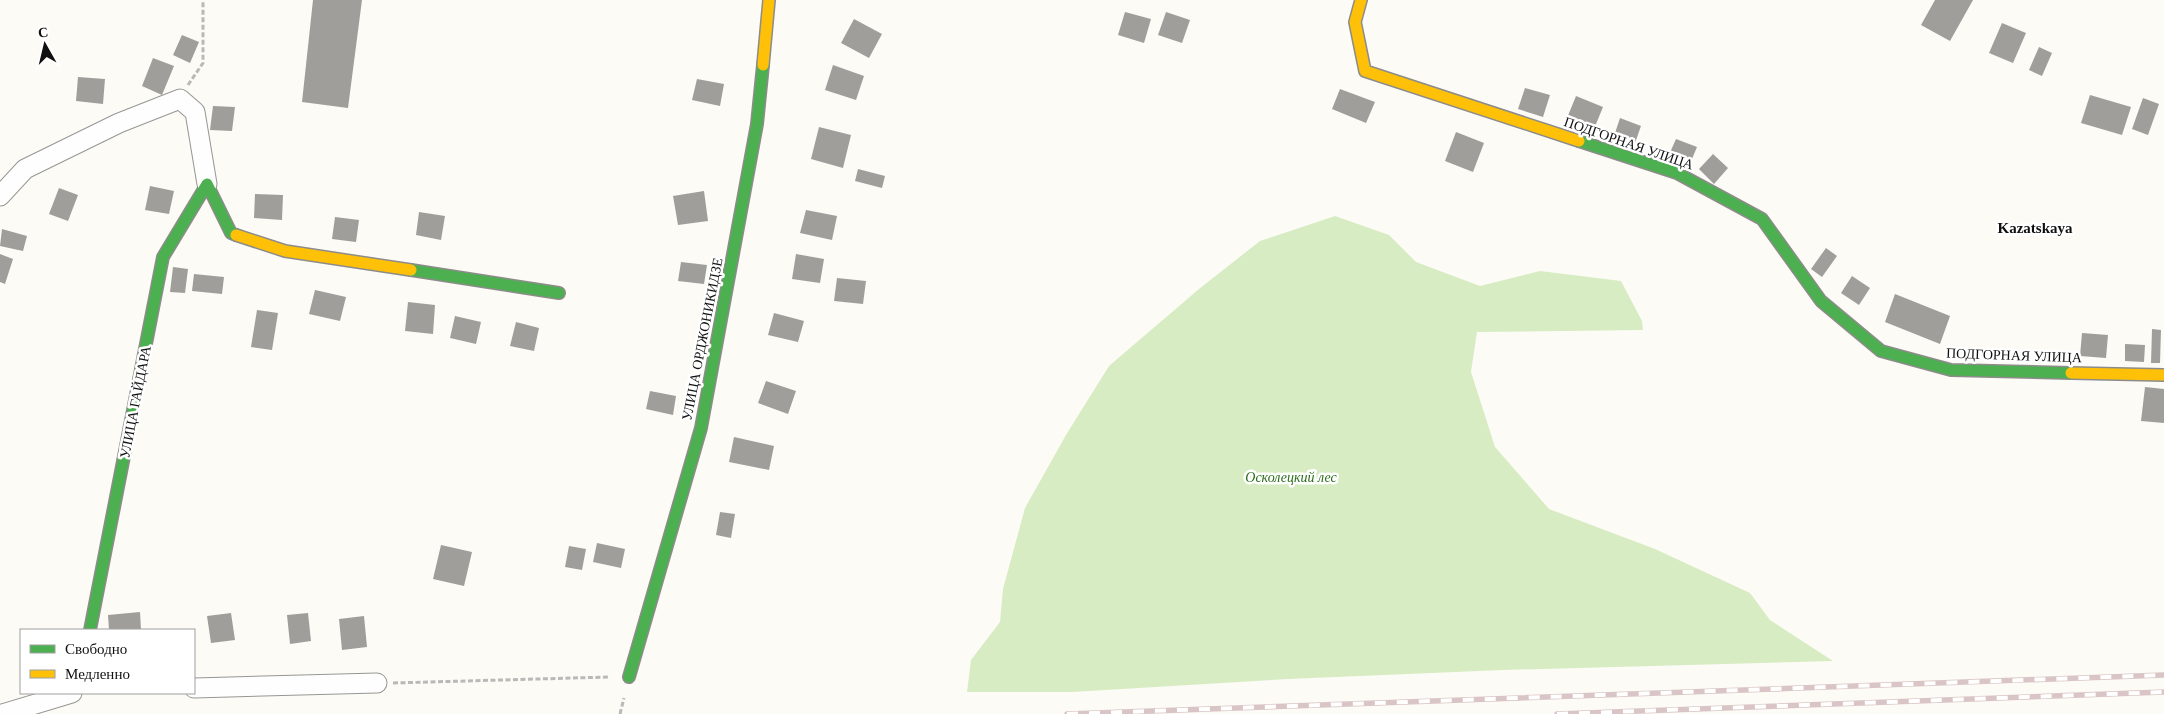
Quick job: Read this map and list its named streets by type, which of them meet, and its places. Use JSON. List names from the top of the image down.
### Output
{
  "streets": {
    "street": ["ПОДГОРНАЯ УЛИЦА", "УЛИЦА ОРДЖОНИКИДЗЕ", "УЛИЦА ГАЙДАРА"]
  },
  "districts": ["Kazatskaya"],
  "parks": ["Осколецкий лес"],
  "legend": ["Свободно", "Медленно"],
  "north": "top"
}
